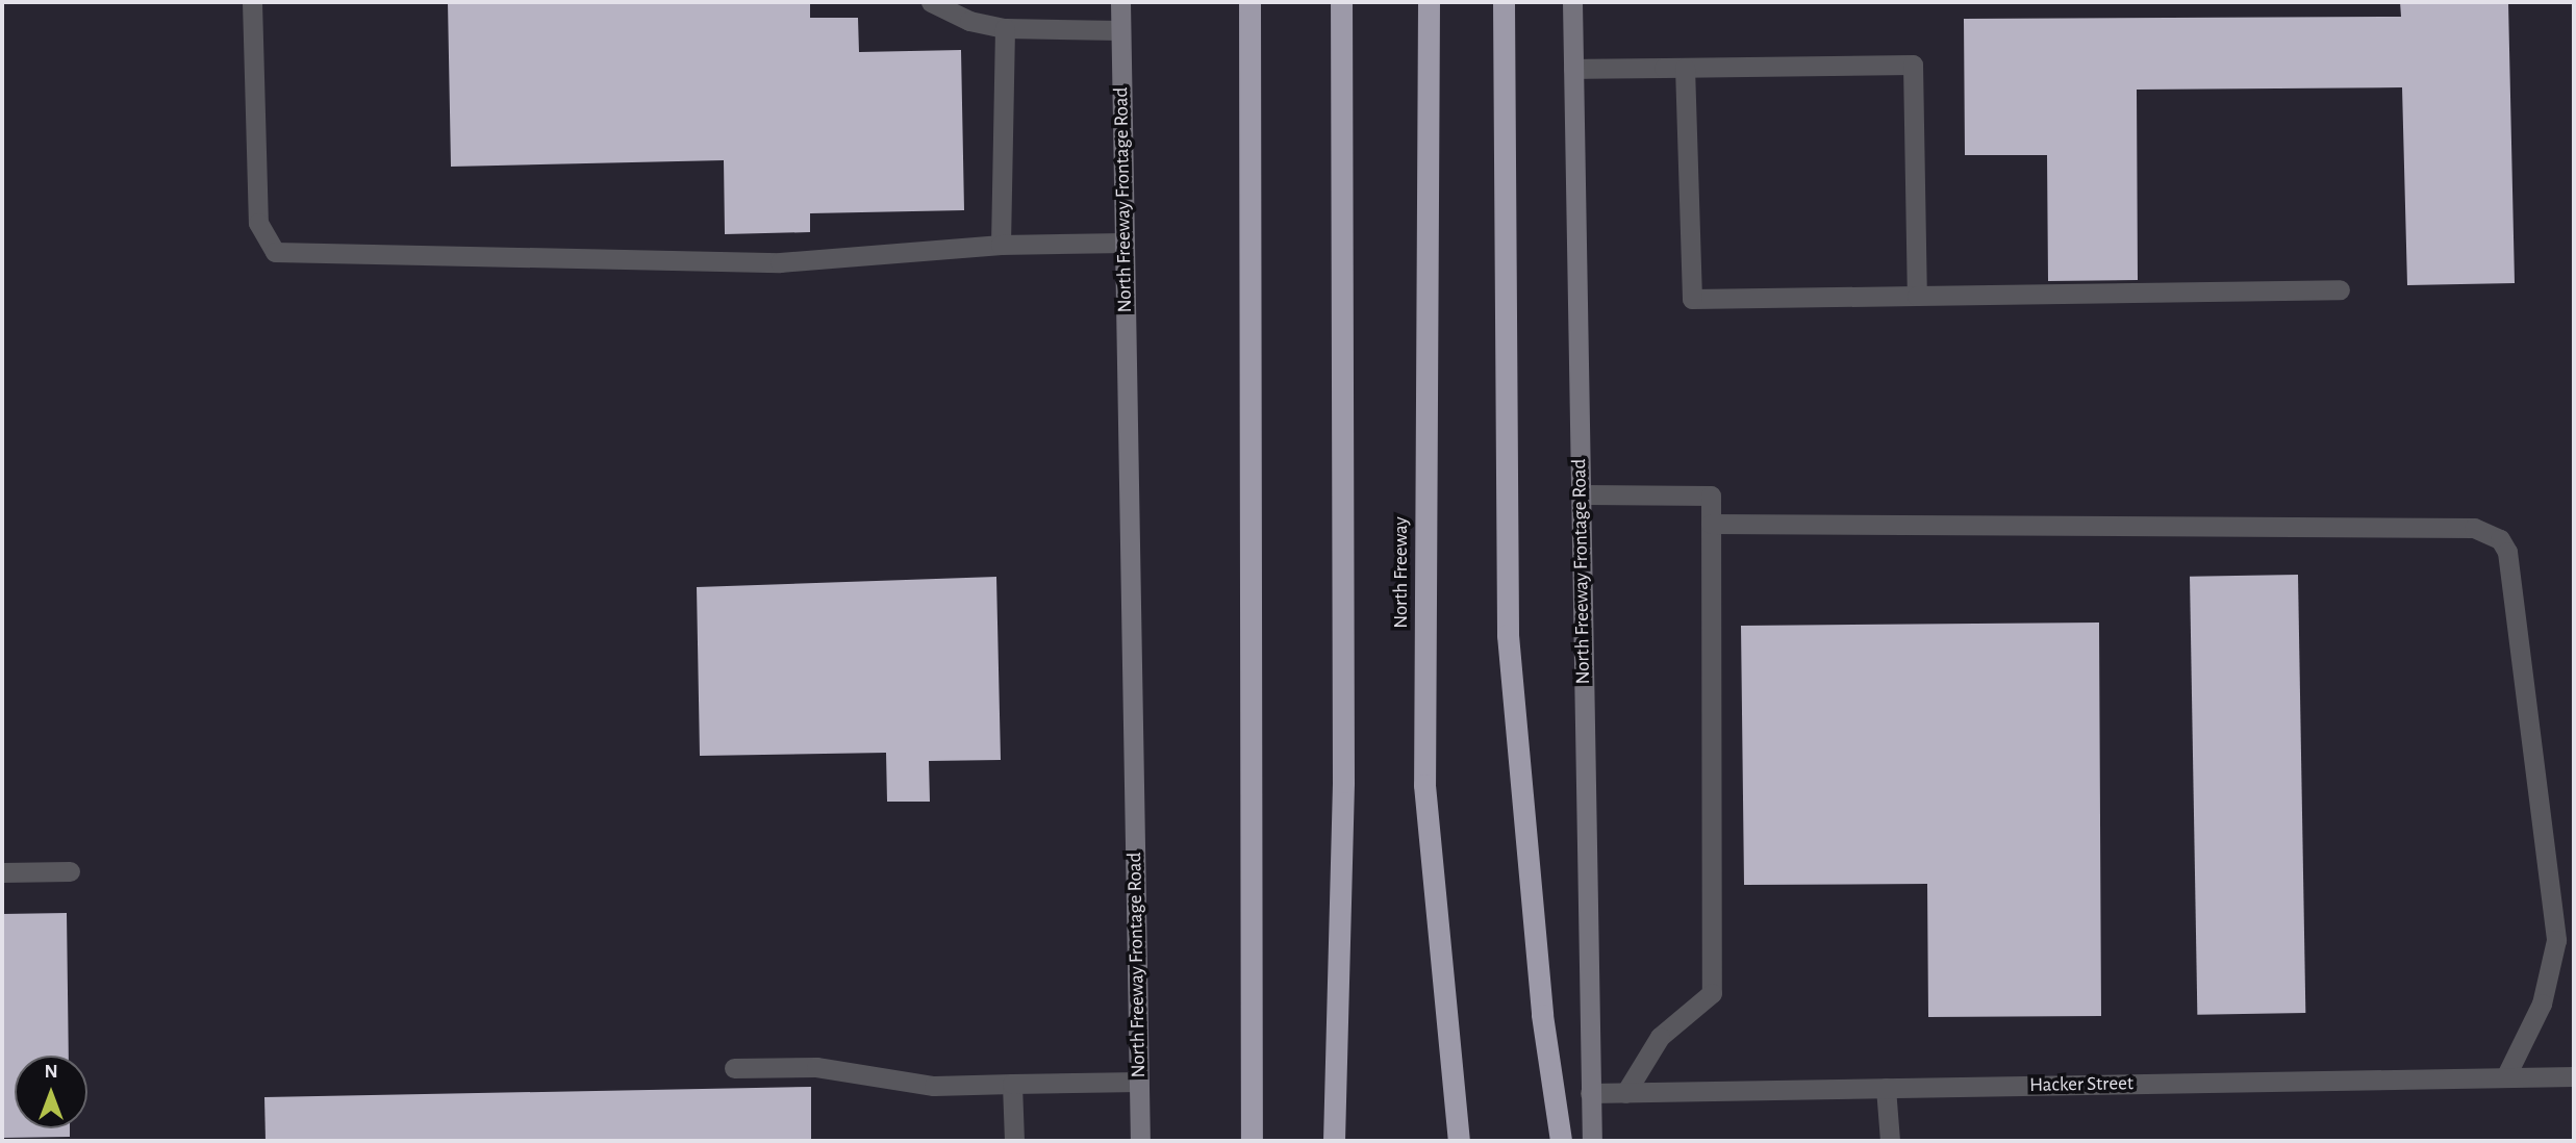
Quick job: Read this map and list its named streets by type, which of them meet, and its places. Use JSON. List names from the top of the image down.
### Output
{
  "streets": {
    "highway": ["North Freeway"],
    "main road": ["North Freeway Frontage Road"],
    "street": ["Hacker Street"]
  },
  "crossings": [
    ["North Freeway Frontage Road", "Hacker Street"]
  ],
  "north": "top"
}
